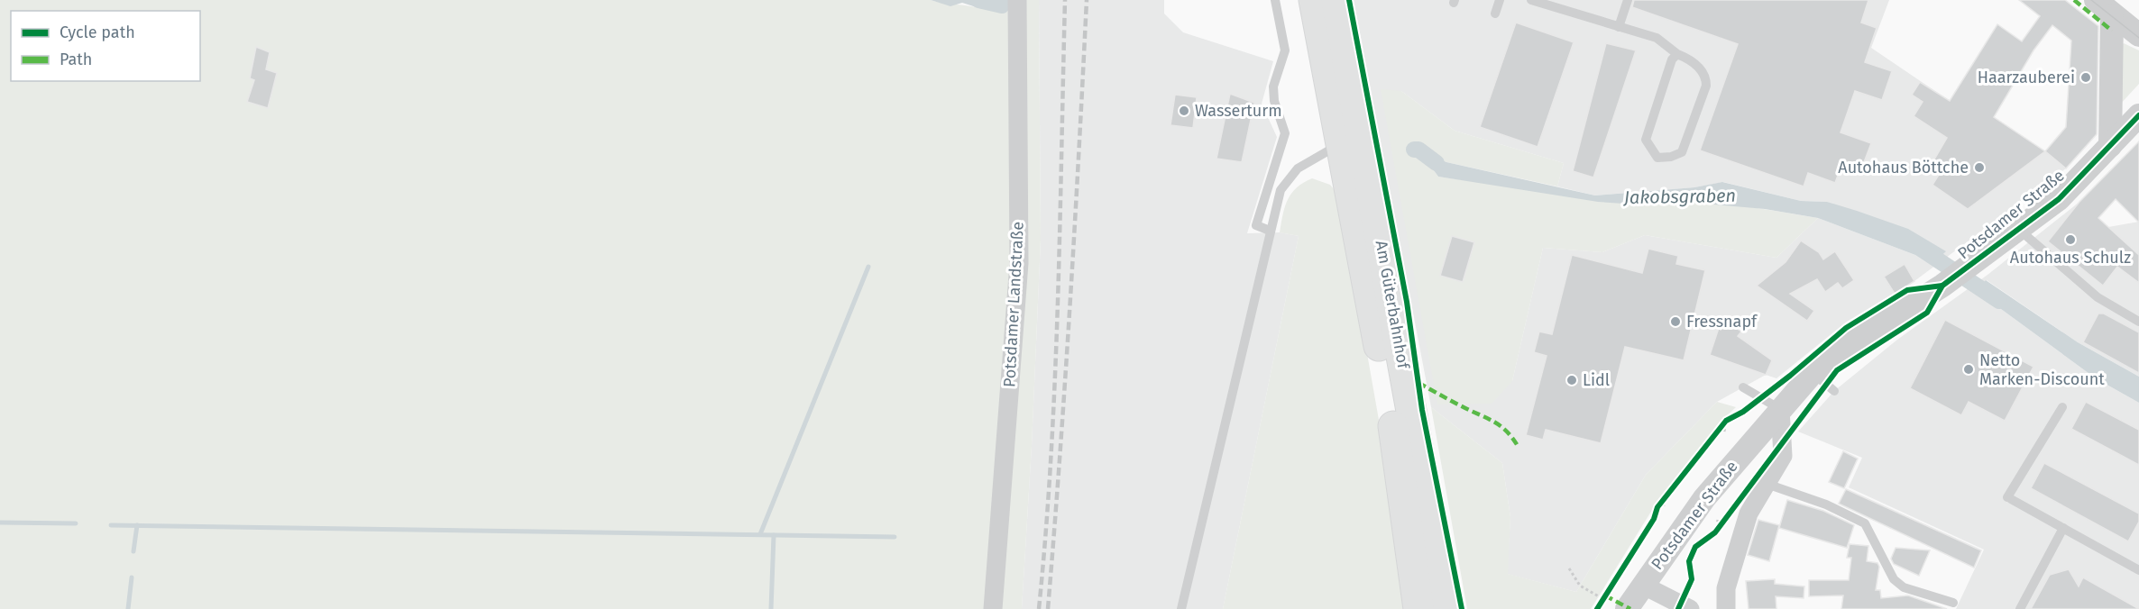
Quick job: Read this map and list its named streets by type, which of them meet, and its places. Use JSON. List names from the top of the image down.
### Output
{
  "streets": {
    "main road": ["Am Güterbahnhof"],
    "street": ["Potsdamer Straße", "Potsdamer Landstraße"]
  },
  "water": ["Jakobsgraben"],
  "places": [
    "Haarzauberei",
    "Wasserturm",
    "Autohaus Böttche",
    "Autohaus Schulz",
    "Fressnapf",
    "Netto Marken-Discount",
    "Lidl"
  ],
  "legend": ["Cycle path", "Path"]
}
